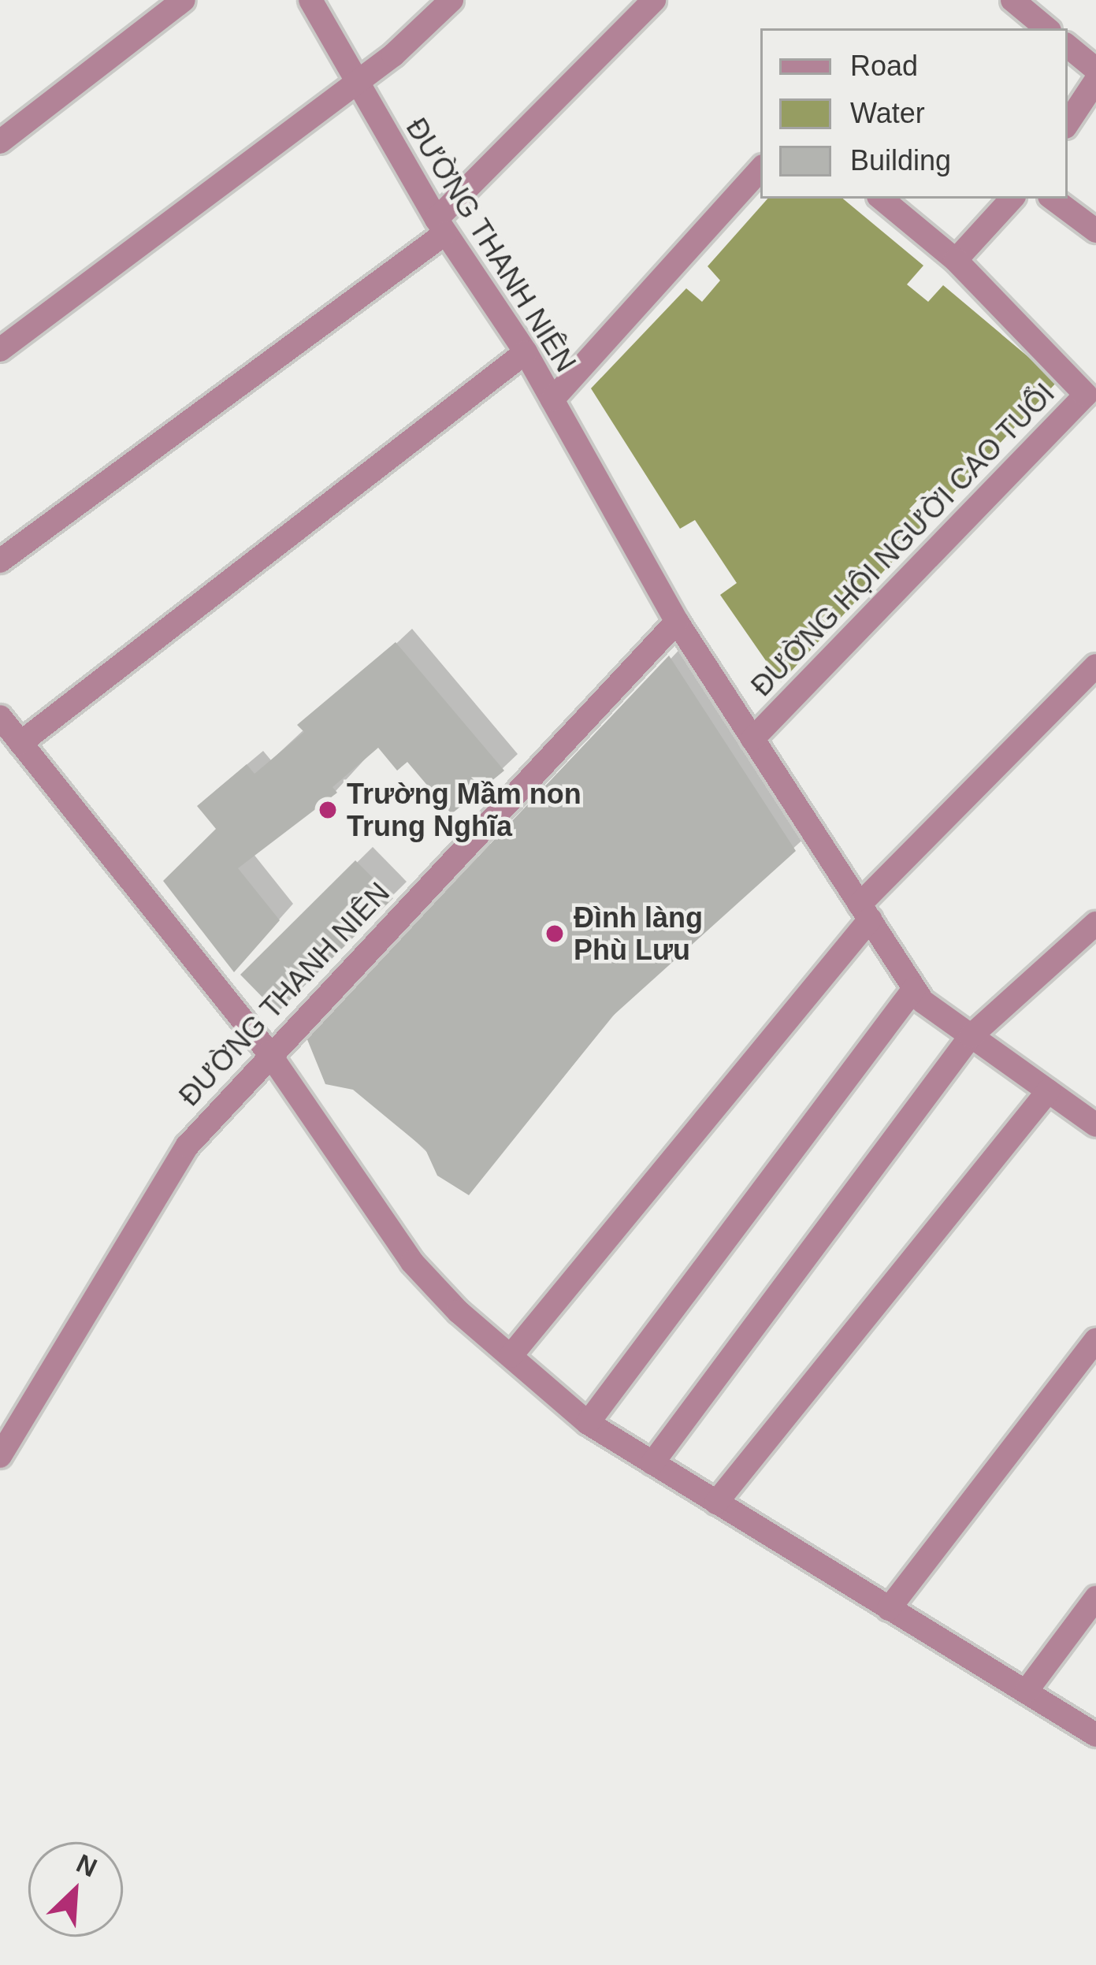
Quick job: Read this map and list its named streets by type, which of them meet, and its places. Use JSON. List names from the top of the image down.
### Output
{
  "streets": {
    "street": ["ĐƯỜNG THANH NIÊN", "ĐƯỜNG HỘI NGƯỜI CAO TUỔI"]
  },
  "crossings": [
    ["ĐƯỜNG THANH NIÊN", "ĐƯỜNG HỘI NGƯỜI CAO TUỔI"]
  ],
  "places": ["Trường Mầm non Trung Nghĩa", "Đình làng Phù Lưu"],
  "legend": ["Road", "Water", "Building"],
  "north": "top right"
}
